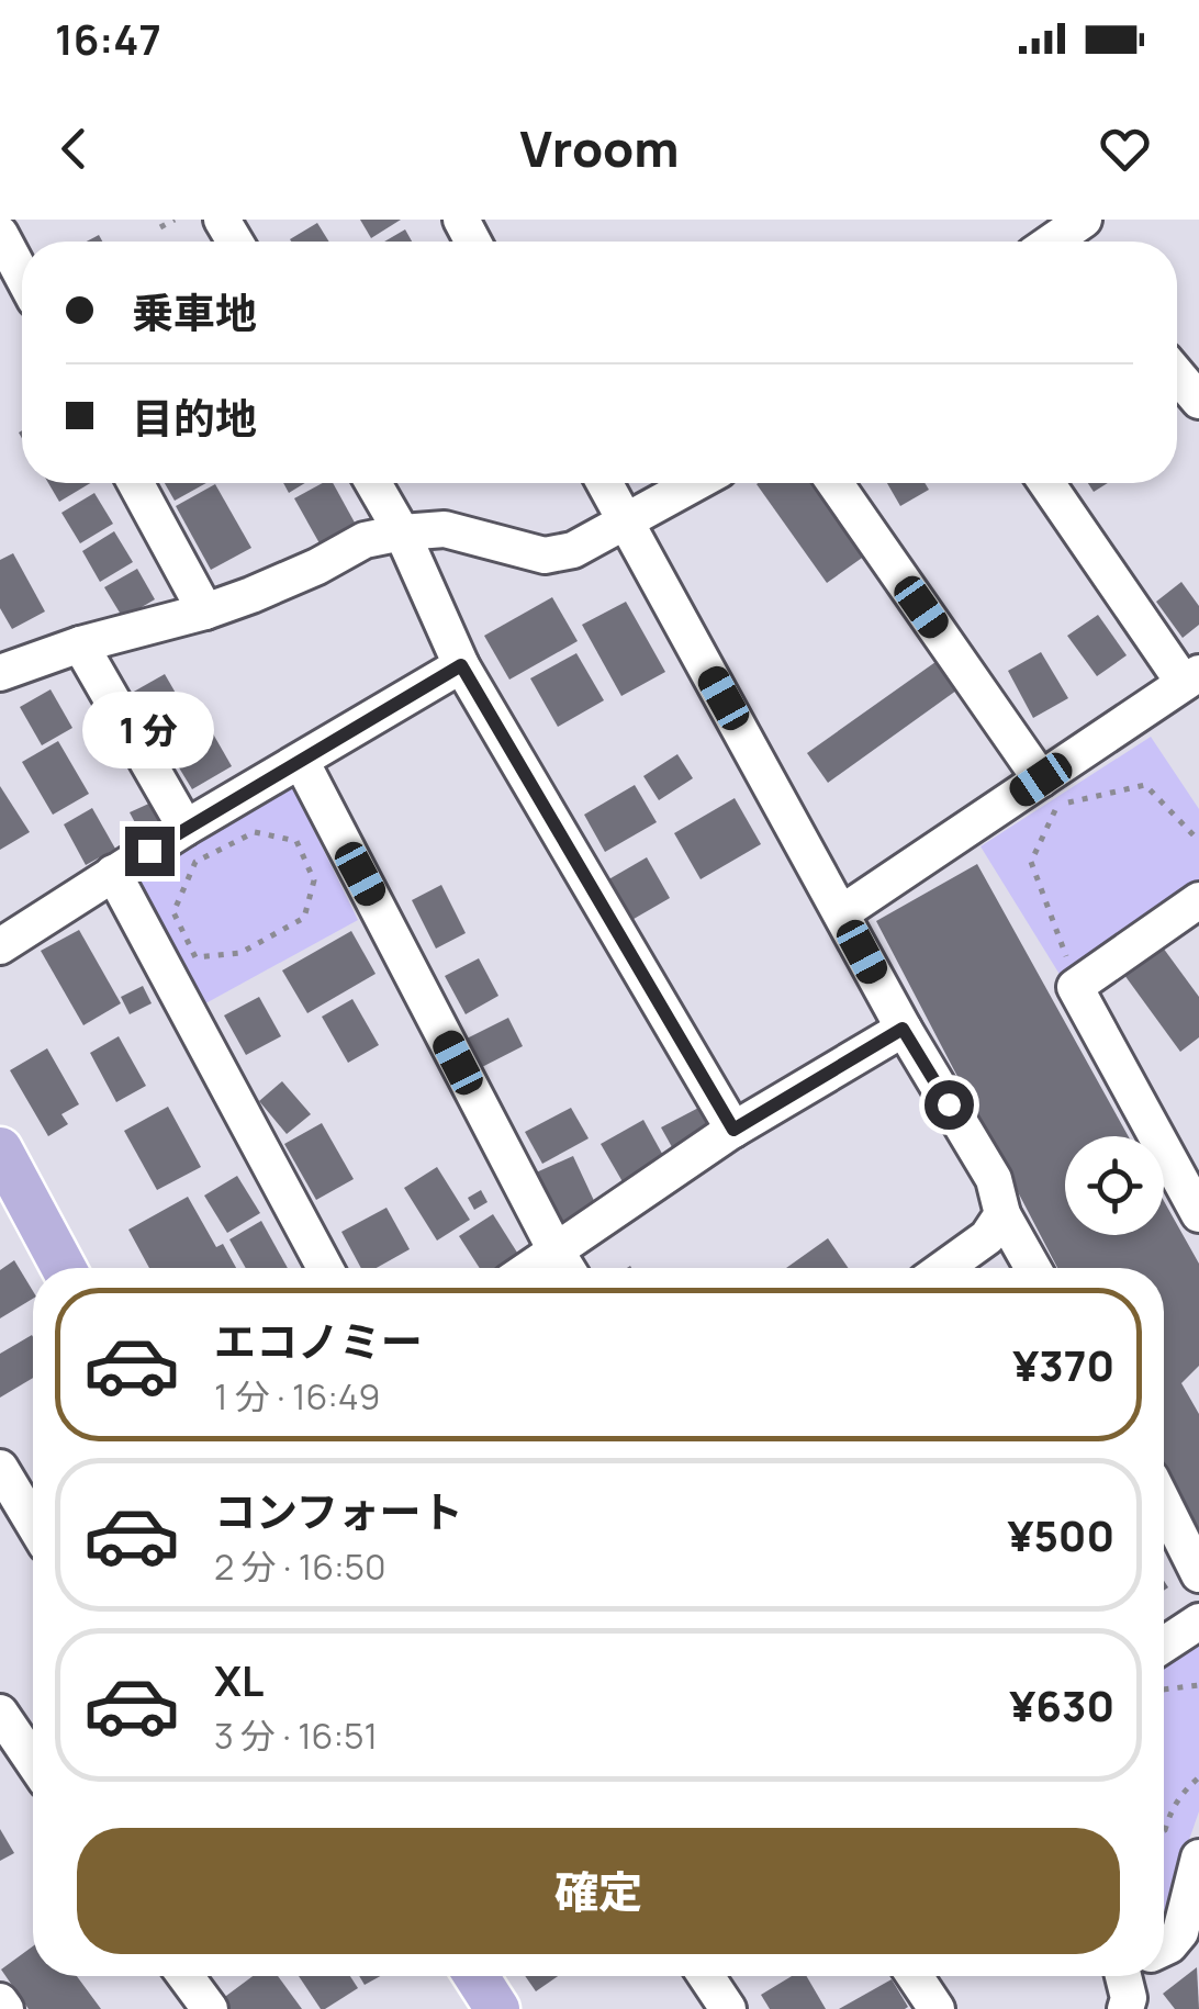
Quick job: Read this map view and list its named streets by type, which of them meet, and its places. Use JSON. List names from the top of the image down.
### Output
{
  "page": {
    "status": "16:47",
    "header": "Vroom",
    "banner": ["乗車地", "目的地"],
    "bubble": "1 分",
    "list": [
      {
        "name": "エコノミー",
        "note": "1 分 · 16:49",
        "value": "¥370"
      },
      {
        "name": "コンフォート",
        "note": "2 分 · 16:50",
        "value": "¥500"
      },
      {
        "name": "XL",
        "note": "3 分 · 16:51",
        "value": "¥630"
      }
    ],
    "buttons": "確定"
  }
}
